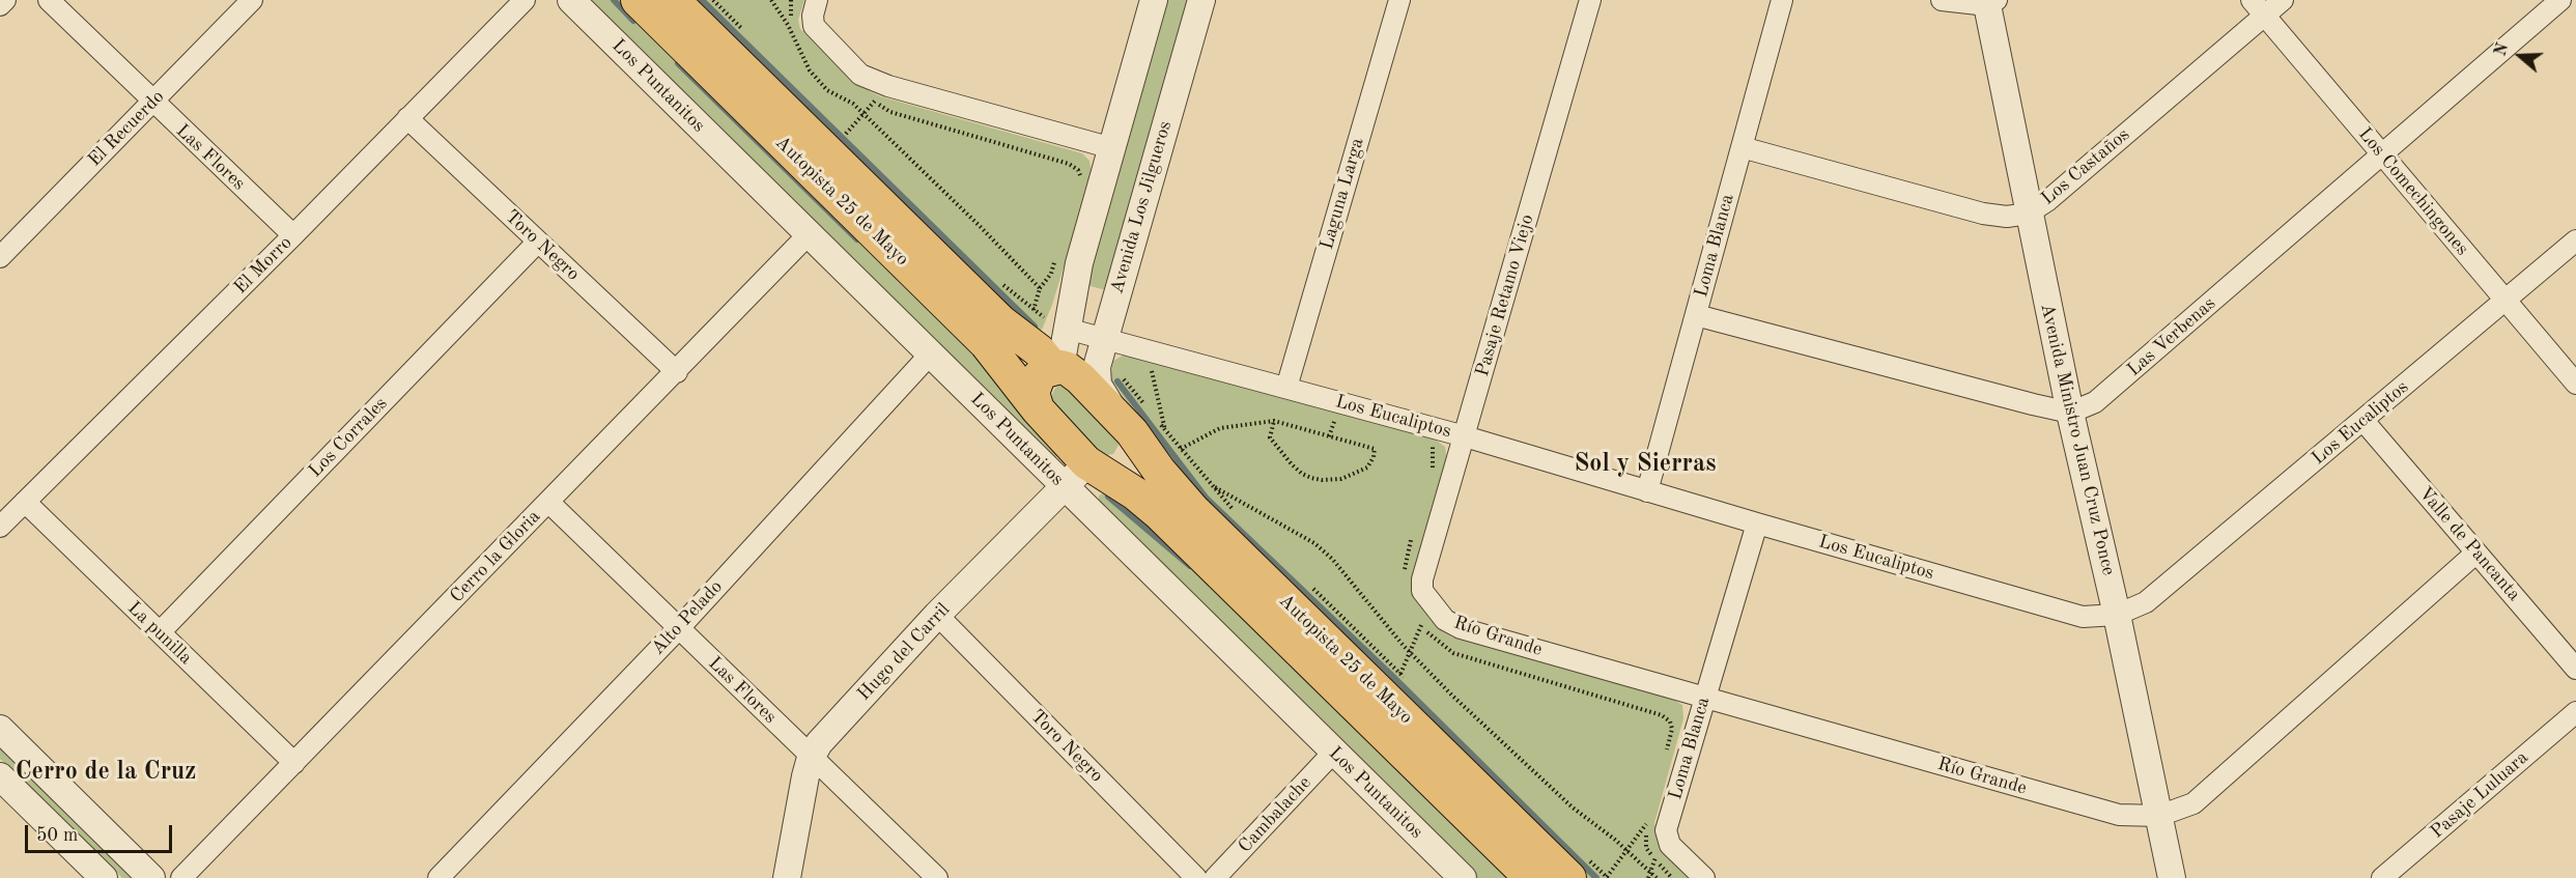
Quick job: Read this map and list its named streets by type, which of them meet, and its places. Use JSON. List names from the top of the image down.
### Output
{
  "streets": {
    "main road": ["Autopista 25 de Mayo"],
    "street": [
      "Los Puntanitos",
      "El Recuerdo",
      "Las Flores",
      "Los Castaños",
      "Los Comechingones",
      "Laguna Larga",
      "Avenida Los Jilgueros",
      "Toro Negro",
      "Loma Blanca",
      "El Morro",
      "Pasaje Retamo Viejo",
      "Las Verbenas",
      "Los Eucaliptos",
      "Los Corrales",
      "Avenida Ministro Juan Cruz Ponce",
      "Valle de Pancanta",
      "Cerro la Gloria",
      "Alto Pelado",
      "La punilla",
      "Río Grande",
      "Hugo del Carril",
      "Pasaje Luluara",
      "Cambalache"
    ]
  },
  "crossings": [
    ["Los Puntanitos", "Cerro la Gloria"],
    ["Los Puntanitos", "Alto Pelado"],
    ["Los Puntanitos", "Hugo del Carril"],
    ["Los Puntanitos", "Cambalache"],
    ["El Recuerdo", "Las Flores"],
    ["Las Flores", "El Morro"],
    ["Las Flores", "Cerro la Gloria"],
    ["Las Flores", "Alto Pelado"],
    ["Las Flores", "Hugo del Carril"],
    ["Los Castaños", "Los Comechingones"],
    ["Los Castaños", "Loma Blanca"],
    ["Los Castaños", "Avenida Ministro Juan Cruz Ponce"],
    ["Los Comechingones", "Las Verbenas"],
    ["Los Comechingones", "Los Eucaliptos"],
    ["Laguna Larga", "Los Eucaliptos"],
    ["Autopista 25 de Mayo", "Avenida Los Jilgueros"],
    ["Autopista 25 de Mayo", "Hugo del Carril"],
    ["Avenida Los Jilgueros", "Los Eucaliptos"],
    ["Toro Negro", "El Morro"],
    ["Toro Negro", "Los Corrales"],
    ["Toro Negro", "Cerro la Gloria"],
    ["Toro Negro", "Hugo del Carril"],
    ["Loma Blanca", "Los Eucaliptos"],
    ["Loma Blanca", "Río Grande"],
    ["El Morro", "La punilla"],
    ["Pasaje Retamo Viejo", "Los Eucaliptos"],
    ["Pasaje Retamo Viejo", "Río Grande"],
    ["Las Verbenas", "Avenida Ministro Juan Cruz Ponce"],
    ["Los Eucaliptos", "Avenida Ministro Juan Cruz Ponce"],
    ["Los Eucaliptos", "Valle de Pancanta"],
    ["Los Corrales", "La punilla"],
    ["Avenida Ministro Juan Cruz Ponce", "Río Grande"],
    ["Valle de Pancanta", "Río Grande"],
    ["Cerro la Gloria", "La punilla"]
  ],
  "districts": ["Sol y Sierras", "Cerro de la Cruz"],
  "scale_bar": "50 m",
  "north": "left"
}
